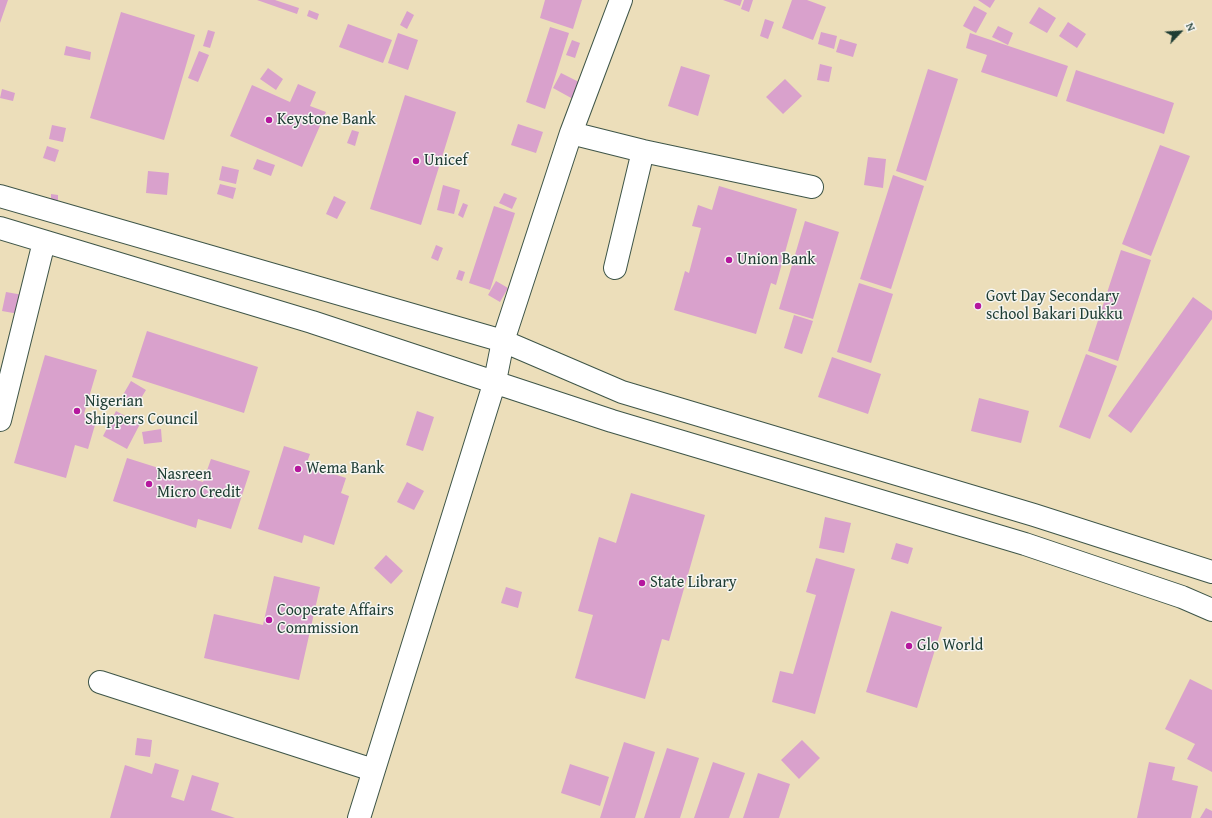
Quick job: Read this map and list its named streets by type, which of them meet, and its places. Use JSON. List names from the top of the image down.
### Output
{
  "places": [
    "Keystone Bank",
    "Unicef",
    "Union Bank",
    "Govt Day Secondary school Bakari Dukku",
    "Nigerian Shippers Council",
    "Wema Bank",
    "Nasreen Micro Credit",
    "State Library",
    "Cooperate Affairs Commission",
    "Glo World"
  ],
  "north": "top right"
}
